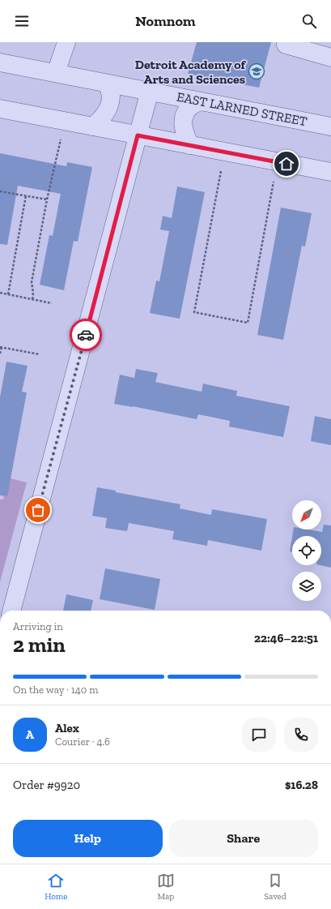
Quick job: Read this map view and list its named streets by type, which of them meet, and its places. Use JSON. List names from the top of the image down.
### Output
{
  "streets": {
    "street": ["EAST LARNED STREET"]
  },
  "places": {
    "school or university": ["Detroit Academy of Arts and Sciences"]
  },
  "north": "bottom left",
  "page": {
    "header": "Nomnom",
    "heading": ["2 min", "Arriving in", "22:46–22:51"],
    "panel": [
      "Alex",
      "Courier · 4.6",
      "Order #9920",
      "$16.28"
    ],
    "bar": "On the way · 140 m",
    "round": "A",
    "buttons": ["Help", "Share"],
    "tabs": ["Home", "Map", "Saved"]
  }
}
